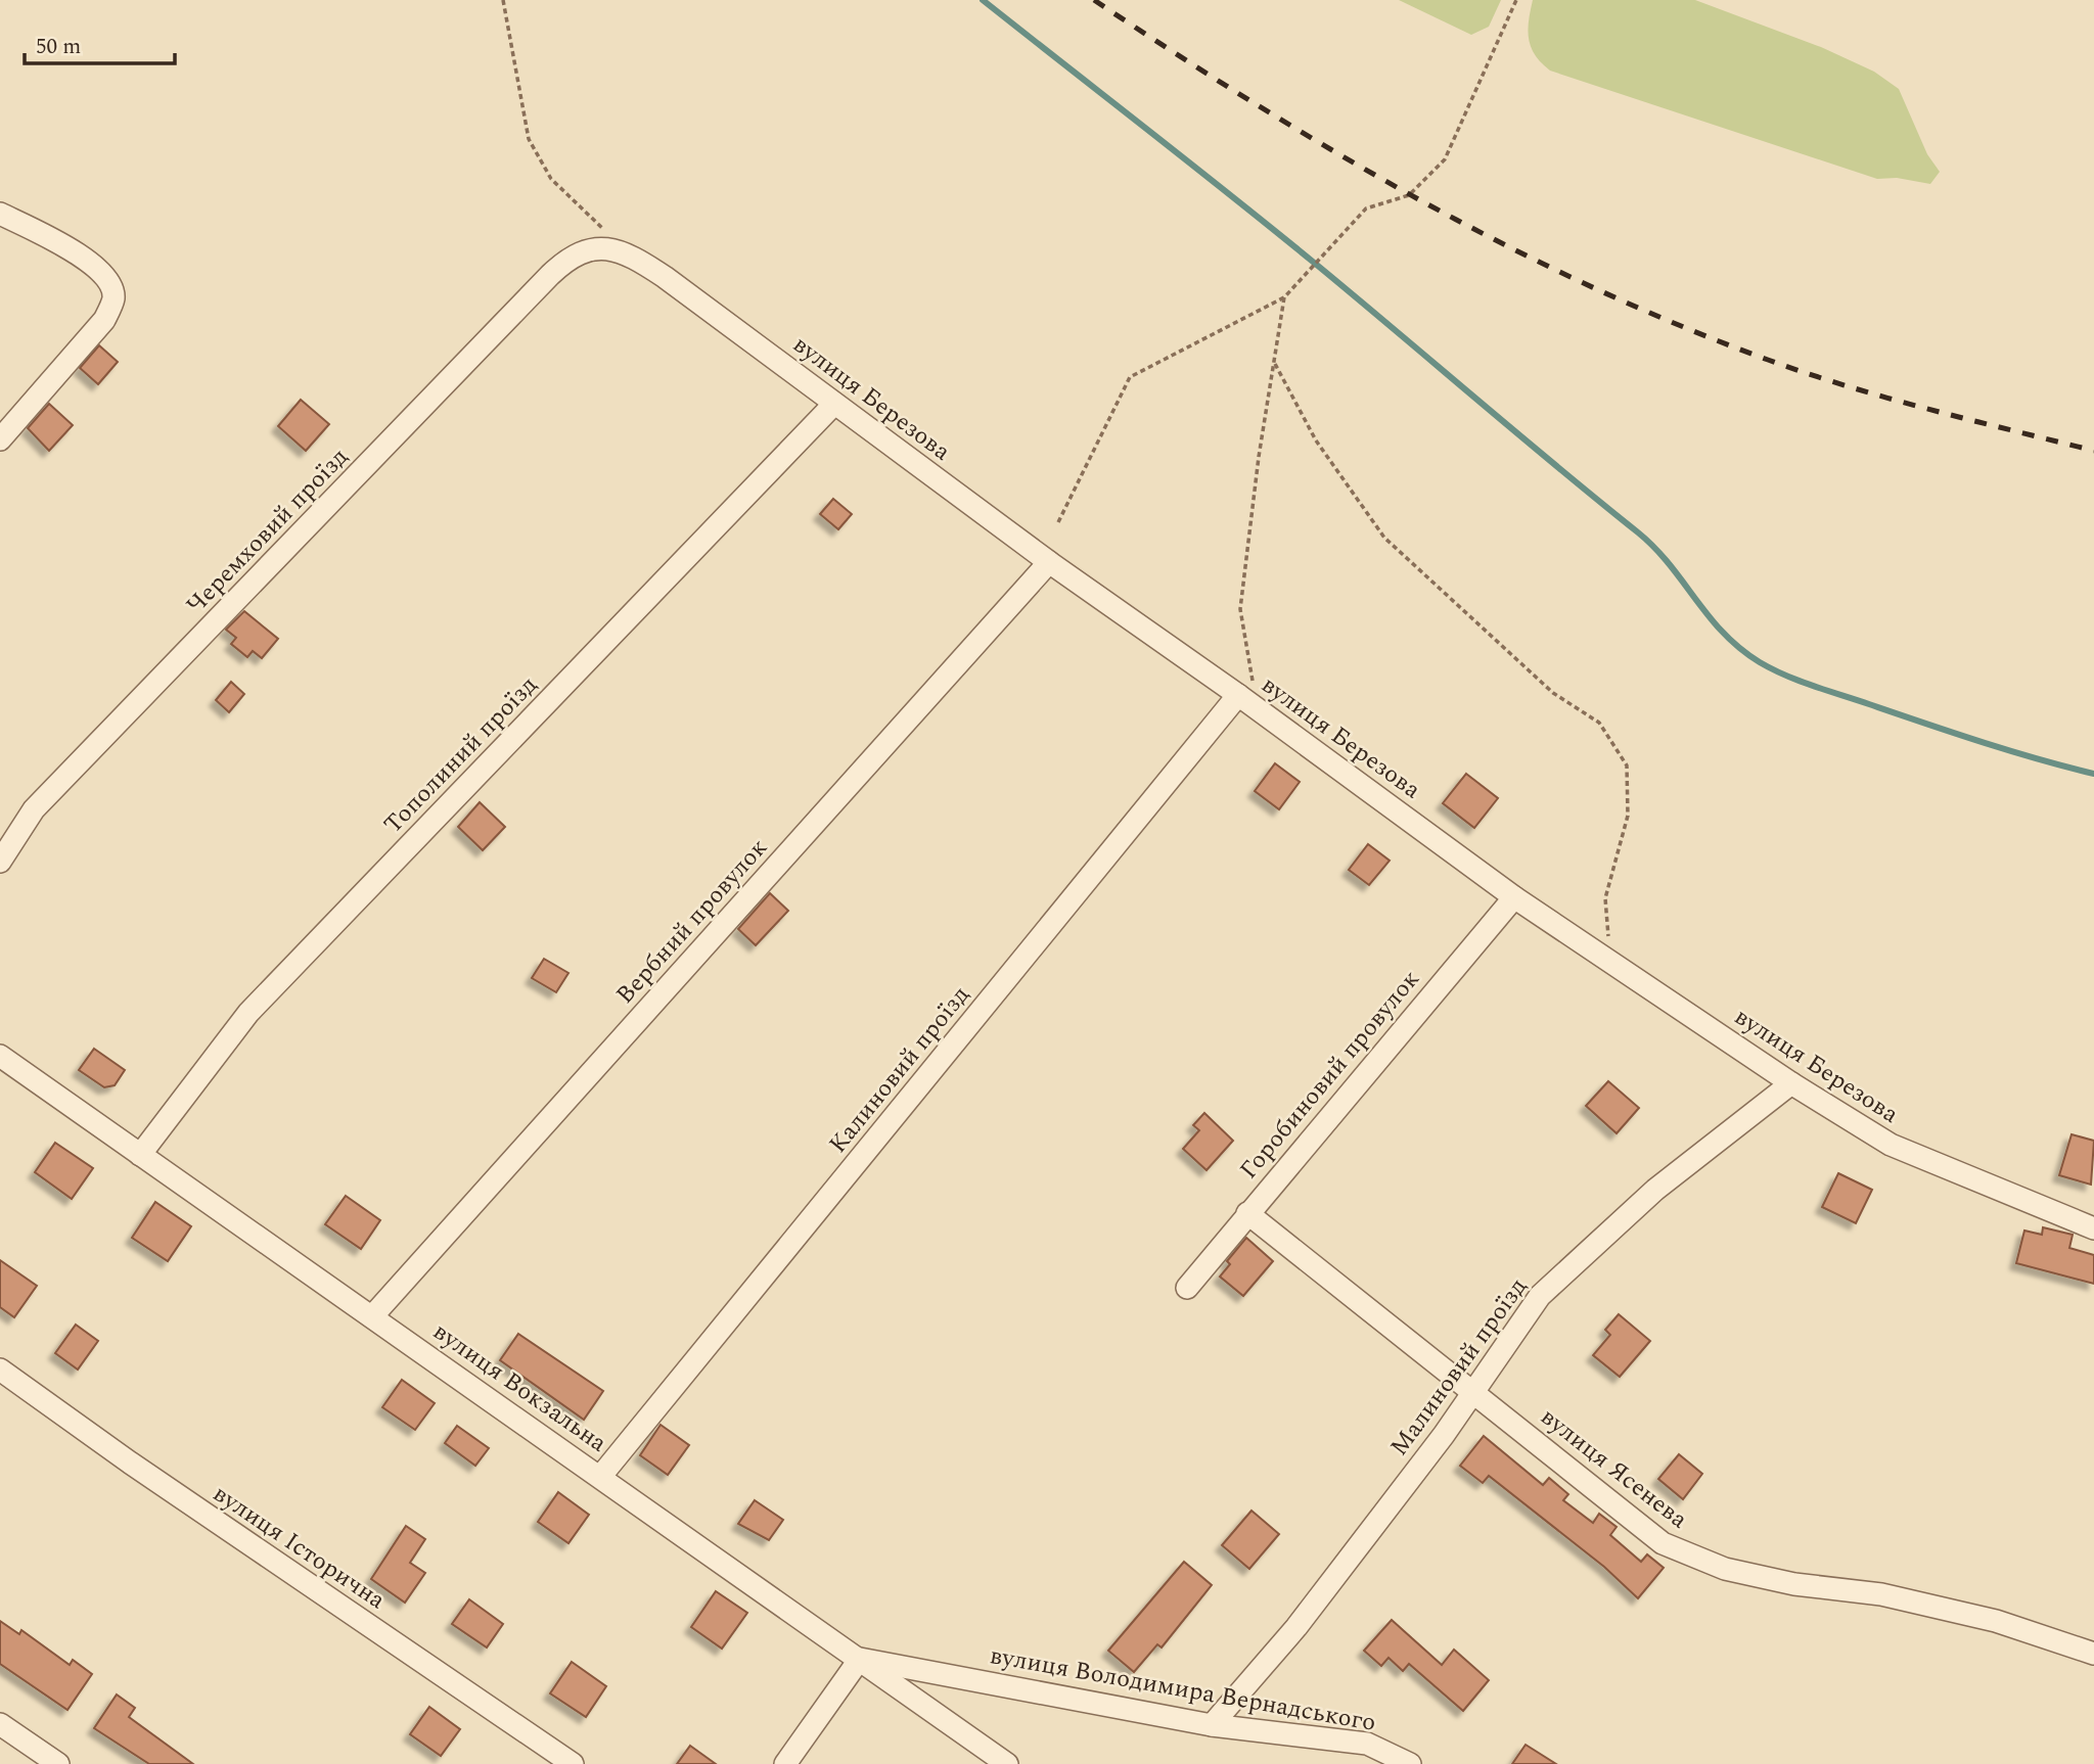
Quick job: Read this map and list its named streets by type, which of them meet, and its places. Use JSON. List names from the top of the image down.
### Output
{
  "streets": {
    "street": [
      "вулиця Березова",
      "Черемховий проїзд",
      "Тополиний проїзд",
      "Вербний провулок",
      "Калиновий проїзд",
      "Горобиновий провулок",
      "Малиновий проїзд",
      "вулиця Вокзальна",
      "вулиця Ясенева",
      "вулиця Історична",
      "вулиця Володимира Вернадського"
    ]
  },
  "crossings": [
    ["вулиця Березова", "Черемховий проїзд"],
    ["вулиця Березова", "Тополиний проїзд"],
    ["вулиця Березова", "Вербний провулок"],
    ["вулиця Березова", "Калиновий проїзд"],
    ["вулиця Березова", "Горобиновий провулок"],
    ["вулиця Березова", "Малиновий проїзд"],
    ["Тополиний проїзд", "вулиця Вокзальна"],
    ["Вербний провулок", "вулиця Вокзальна"],
    ["Калиновий проїзд", "вулиця Вокзальна"],
    ["Горобиновий провулок", "вулиця Ясенева"],
    ["Малиновий проїзд", "вулиця Ясенева"],
    ["Малиновий проїзд", "вулиця Володимира Вернадського"],
    ["вулиця Вокзальна", "вулиця Володимира Вернадського"]
  ],
  "scale_bar": "50 m"
}
